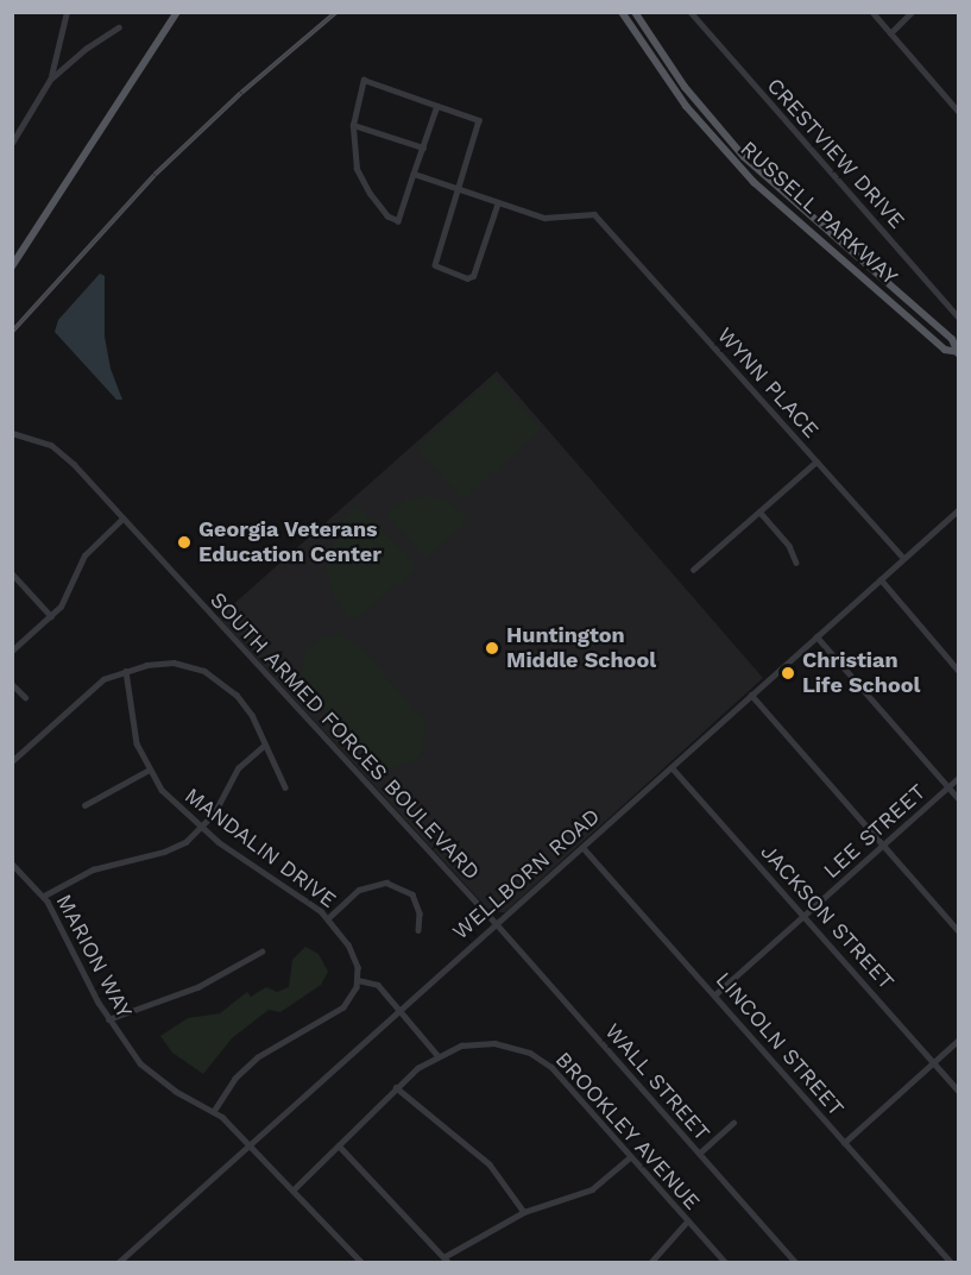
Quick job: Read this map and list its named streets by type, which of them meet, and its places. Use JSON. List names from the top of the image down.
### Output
{
  "streets": {
    "main road": ["RUSSELL PARKWAY"],
    "street": [
      "CRESTVIEW DRIVE",
      "WYNN PLACE",
      "SOUTH ARMED FORCES BOULEVARD",
      "LEE STREET",
      "MANDALIN DRIVE",
      "WELLBORN ROAD",
      "JACKSON STREET",
      "MARION WAY",
      "LINCOLN STREET",
      "WALL STREET",
      "BROOKLEY AVENUE"
    ]
  },
  "crossings": [
    ["WYNN PLACE", "WELLBORN ROAD"],
    ["SOUTH ARMED FORCES BOULEVARD", "WELLBORN ROAD"],
    ["SOUTH ARMED FORCES BOULEVARD", "WALL STREET"],
    ["LEE STREET", "JACKSON STREET"],
    ["LEE STREET", "LINCOLN STREET"],
    ["WELLBORN ROAD", "JACKSON STREET"],
    ["WELLBORN ROAD", "MARION WAY"],
    ["WELLBORN ROAD", "LINCOLN STREET"],
    ["WELLBORN ROAD", "WALL STREET"],
    ["MARION WAY", "BROOKLEY AVENUE"]
  ],
  "places": ["Georgia Veterans Education Center", "Huntington Middle School", "Christian Life School"]
}
